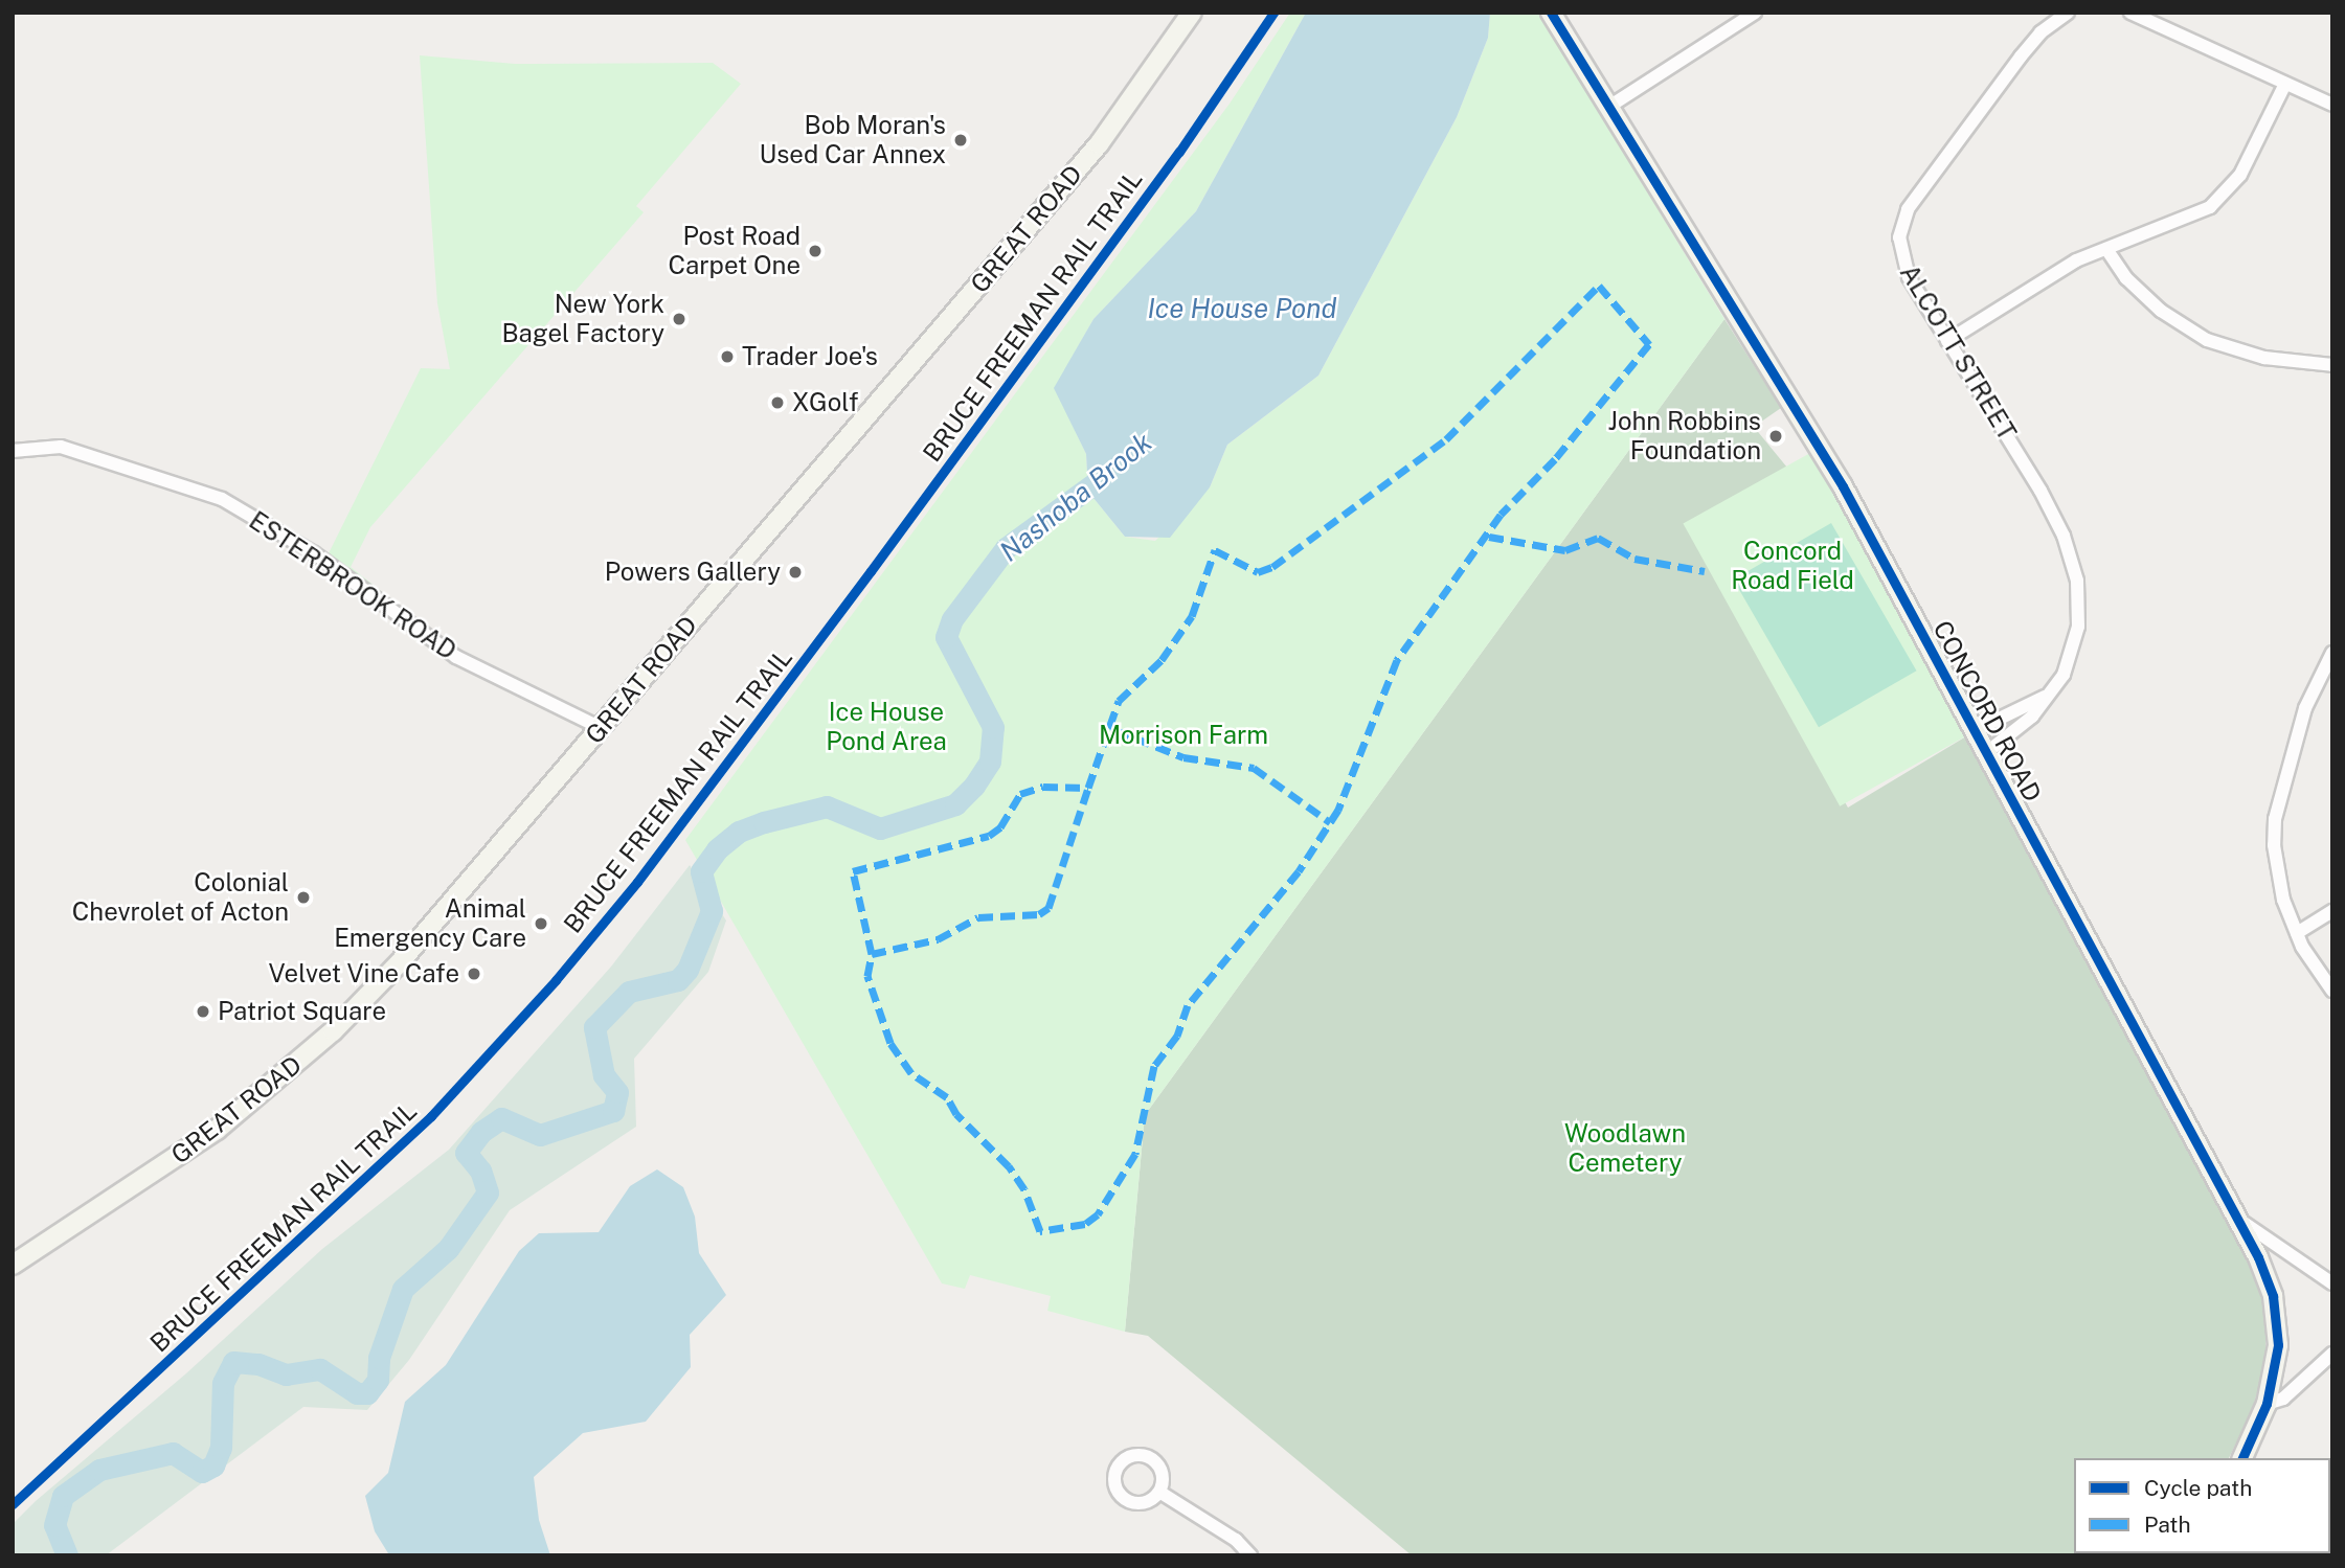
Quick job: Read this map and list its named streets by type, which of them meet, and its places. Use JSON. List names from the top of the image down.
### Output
{
  "streets": {
    "main road": ["GREAT ROAD", "CONCORD ROAD"],
    "street": ["ALCOTT STREET", "ESTERBROOK ROAD"],
    "cycle path": ["BRUCE FREEMAN RAIL TRAIL"]
  },
  "crossings": [
    ["GREAT ROAD", "ESTERBROOK ROAD"],
    ["ALCOTT STREET", "CONCORD ROAD"]
  ],
  "water": ["Ice House Pond", "Nashoba Brook"],
  "parks": [
    "Concord Road Field",
    "Ice House Pond Area",
    "Morrison Farm",
    "Woodlawn Cemetery"
  ],
  "places": [
    "Bob Moran's Used Car Annex",
    "Post Road Carpet One",
    "New York Bagel Factory",
    "Trader Joe's",
    "XGolf",
    "John Robbins Foundation",
    "Powers Gallery",
    "Colonial Chevrolet of Acton",
    "Animal Emergency Care",
    "Velvet Vine Cafe",
    "Patriot Square"
  ],
  "legend": ["Cycle path", "Path"]
}
